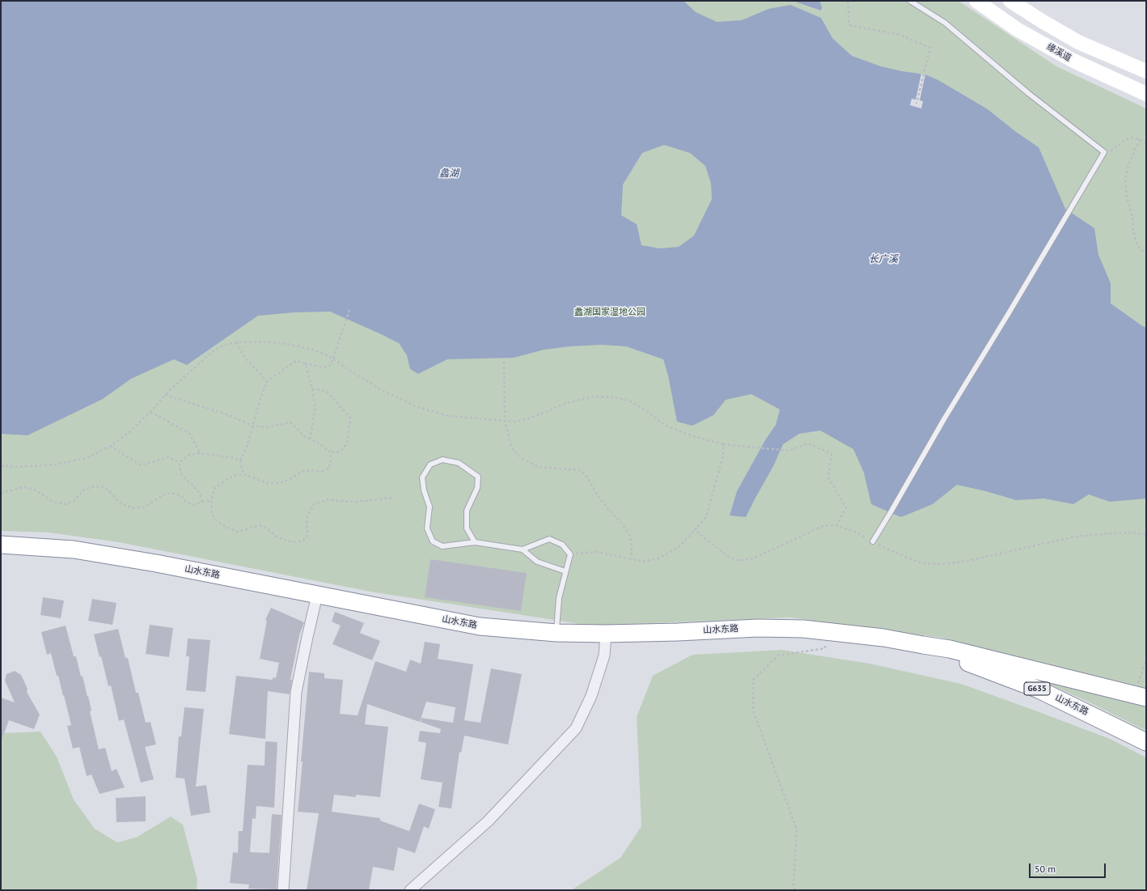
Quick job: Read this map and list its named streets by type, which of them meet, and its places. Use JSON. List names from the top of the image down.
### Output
{
  "streets": {
    "highway": ["山水东路", "G635"],
    "main road": ["缘溪道"]
  },
  "water": ["蠡湖", "长广溪"],
  "parks": ["蠡湖国家湿地公园"],
  "scale_bar": "50 m"
}
